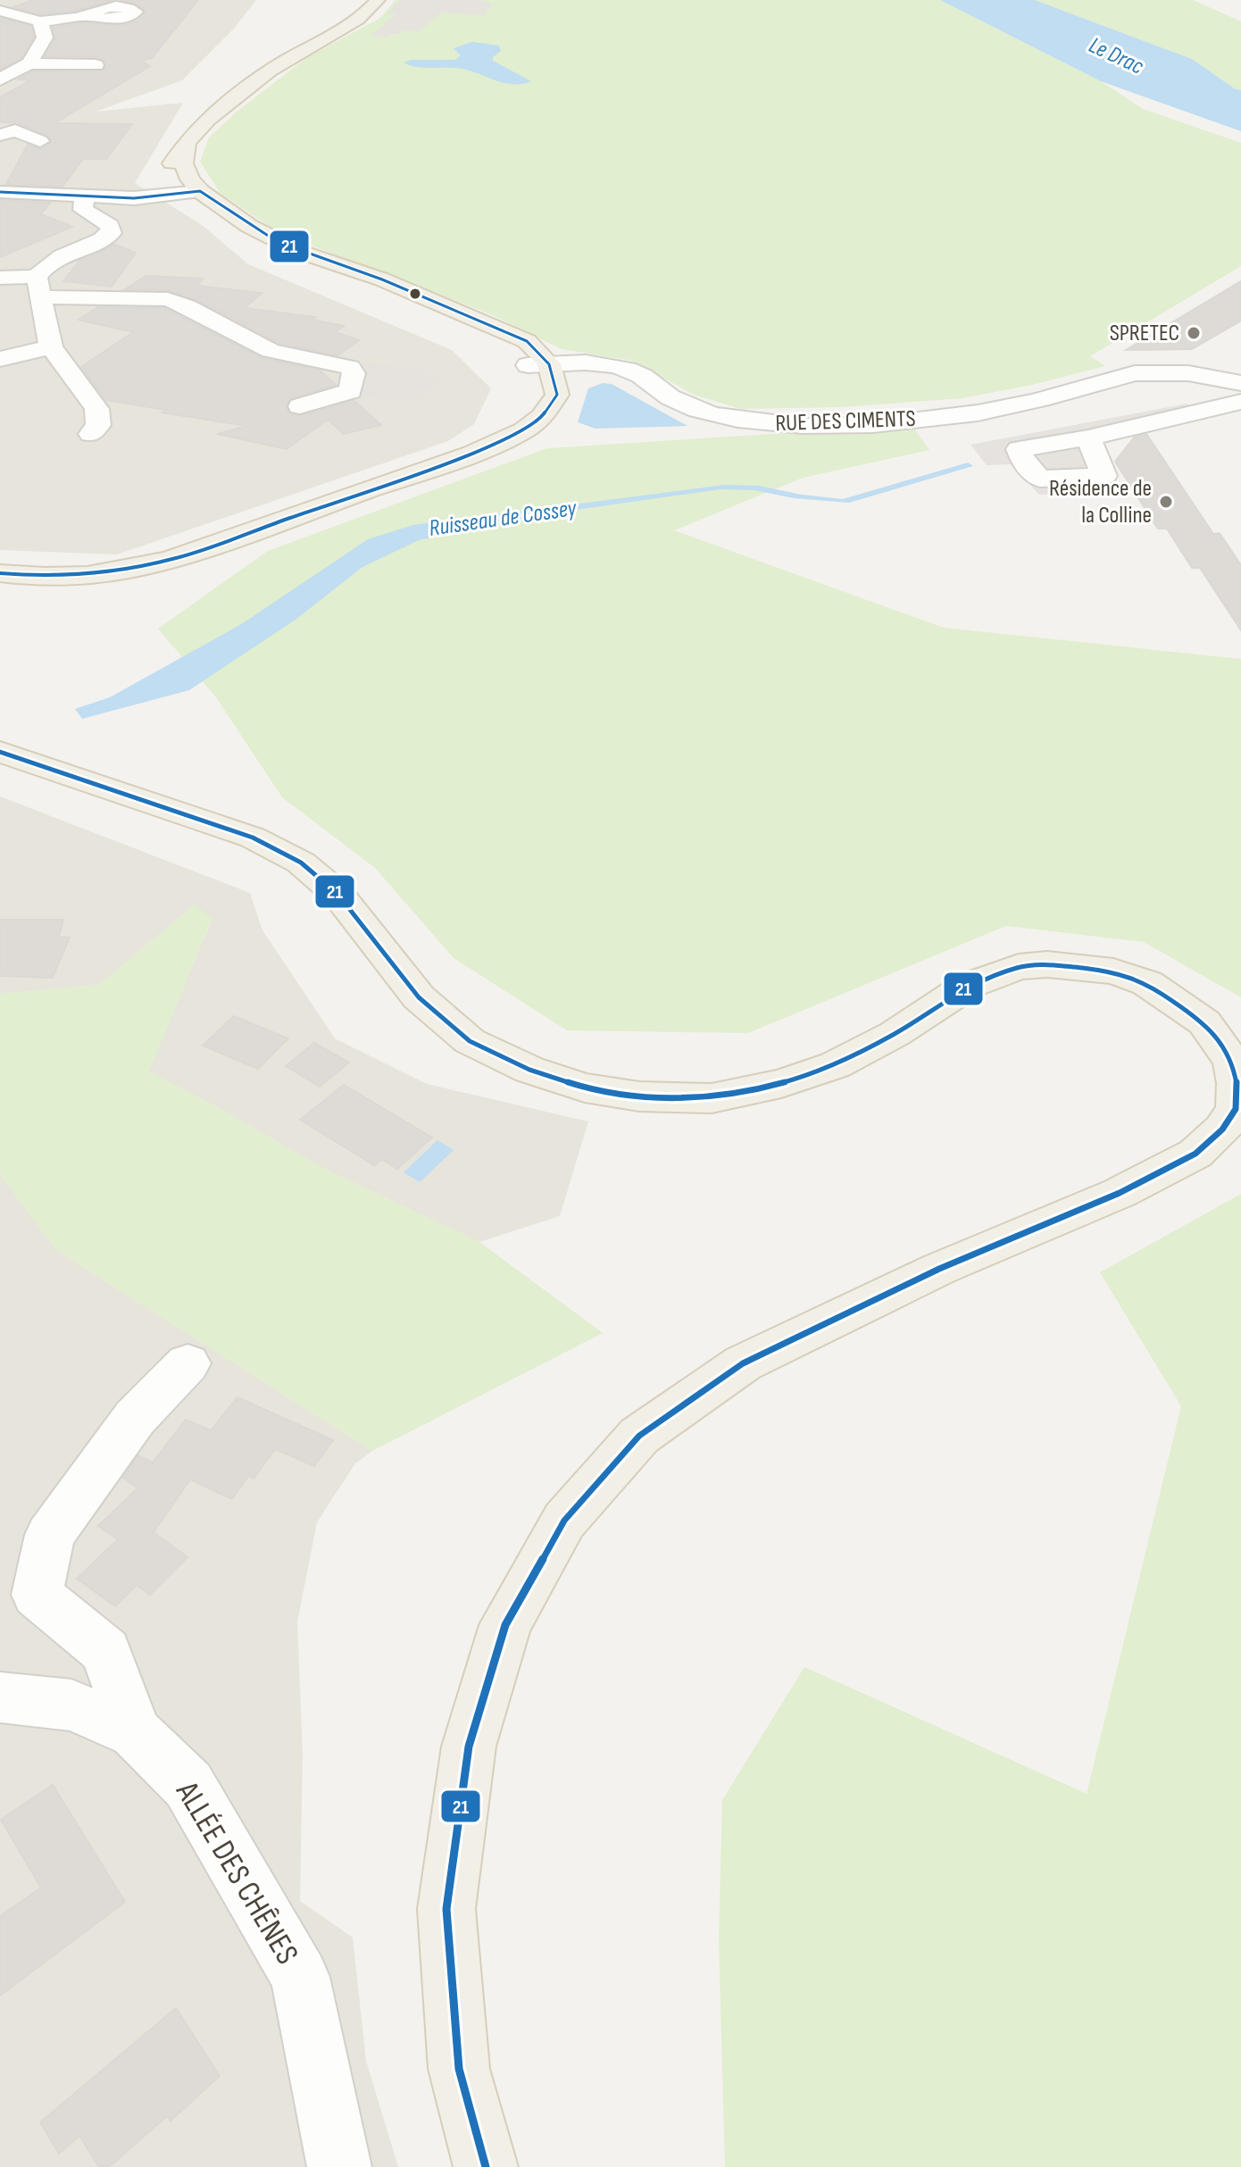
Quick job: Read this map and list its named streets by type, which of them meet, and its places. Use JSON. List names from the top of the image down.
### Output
{
  "streets": {
    "street": ["RUE DES CIMENTS", "ALLÉE DES CHÊNES"]
  },
  "water": ["Le Drac", "Ruisseau de Cossey"],
  "places": ["SPRETEC", "Résidence de la Colline"],
  "lines": ["transit line 21"]
}
